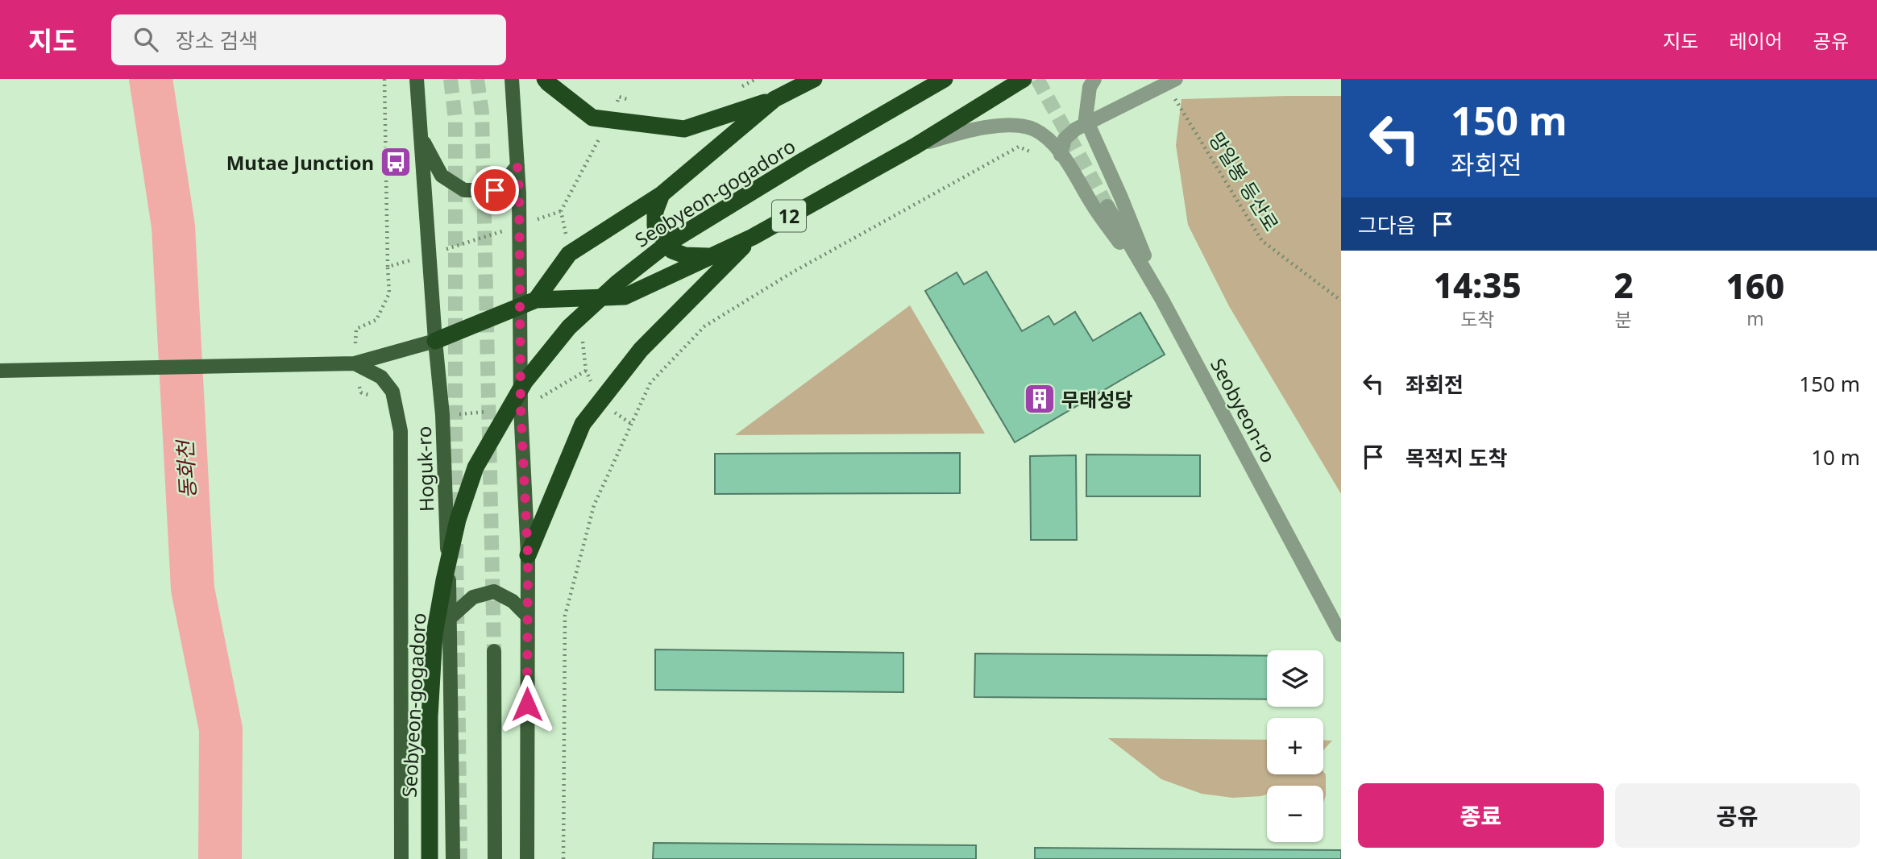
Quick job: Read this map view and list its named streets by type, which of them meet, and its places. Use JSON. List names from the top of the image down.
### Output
{
  "streets": {
    "highway": ["Seobyeon-gogadoro", "12"],
    "main road": ["Hoguk-ro"],
    "street": ["Seobyeon-ro"],
    "path": ["망일봉 등산로"]
  },
  "water": ["동화천"],
  "places": {
    "bus stop": ["Mutae Junction"],
    "building": ["무태성당"]
  },
  "page": {
    "header": "지도",
    "search": "장소 검색",
    "nav": ["지도", "레이어", "공유"],
    "turn": ["150 m", "좌회전"],
    "then": "그다음",
    "eta": [
      "14:35",
      "도착",
      "2",
      "분",
      "160",
      "m"
    ],
    "list": [
      {
        "name": "좌회전",
        "value": "150 m"
      },
      {
        "name": "목적지 도착",
        "value": "10 m"
      }
    ],
    "map_buttons": ["+", "−"],
    "buttons": ["종료", "공유"]
  }
}
